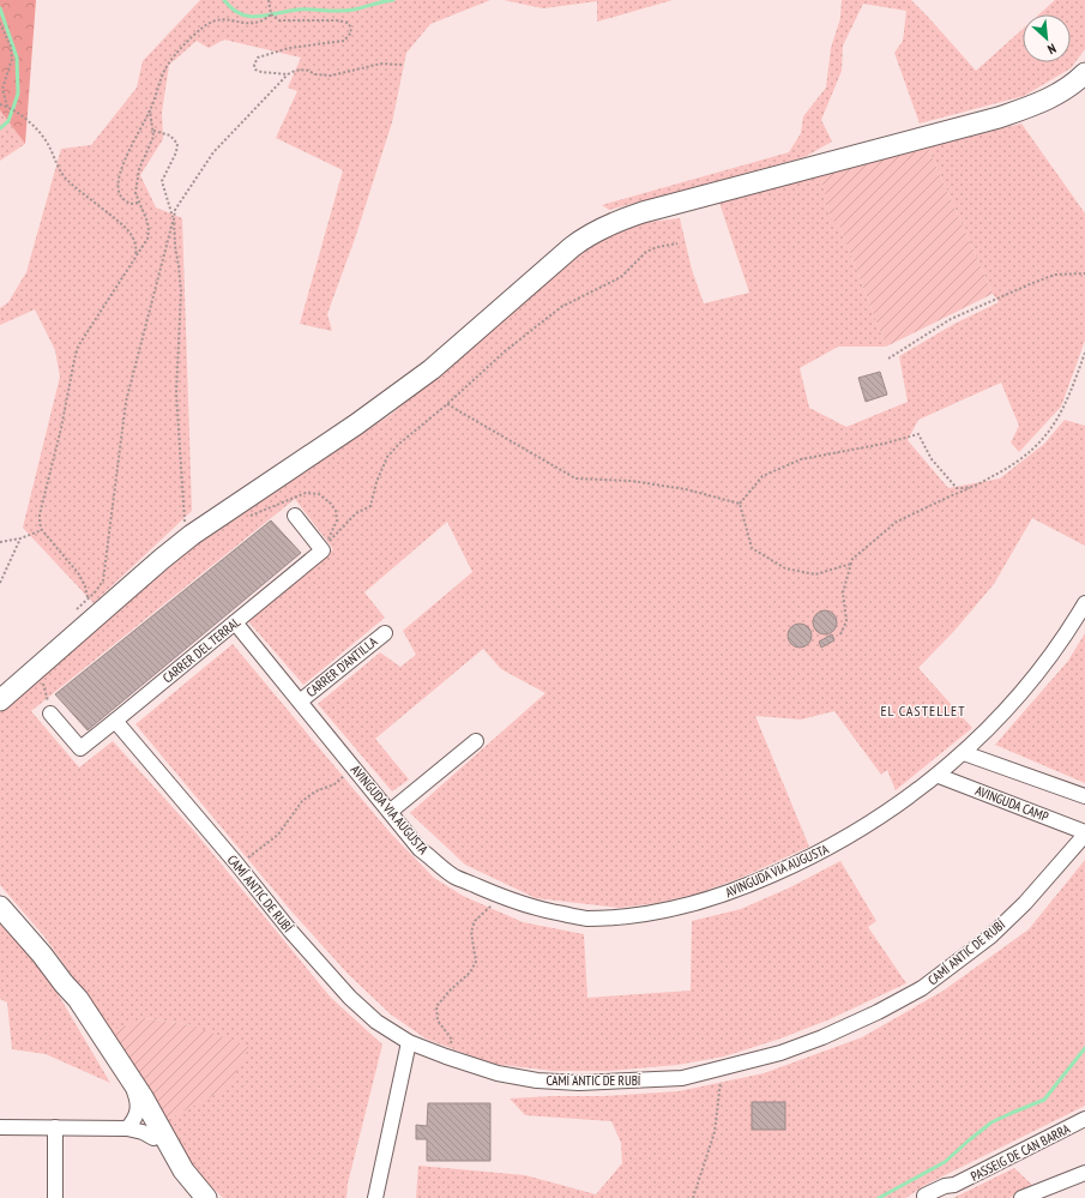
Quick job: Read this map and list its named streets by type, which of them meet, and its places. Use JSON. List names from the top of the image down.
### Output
{
  "streets": {
    "street": [
      "CARRER DEL TERRAL",
      "CARRER D'ANTILLA",
      "AVINGUDA CAMP",
      "AVINGUDA VIA AUGUSTA",
      "CAMÍ ANTIC DE RUBÍ",
      "PASSEIG DE CAN BARRA"
    ]
  },
  "crossings": [
    ["CARRER DEL TERRAL", "AVINGUDA VIA AUGUSTA"],
    ["CARRER DEL TERRAL", "CAMÍ ANTIC DE RUBÍ"],
    ["CARRER D'ANTILLA", "AVINGUDA VIA AUGUSTA"],
    ["AVINGUDA CAMP", "AVINGUDA VIA AUGUSTA"],
    ["AVINGUDA CAMP", "CAMÍ ANTIC DE RUBÍ"]
  ],
  "districts": ["EL CASTELLET"],
  "north": "bottom right"
}
